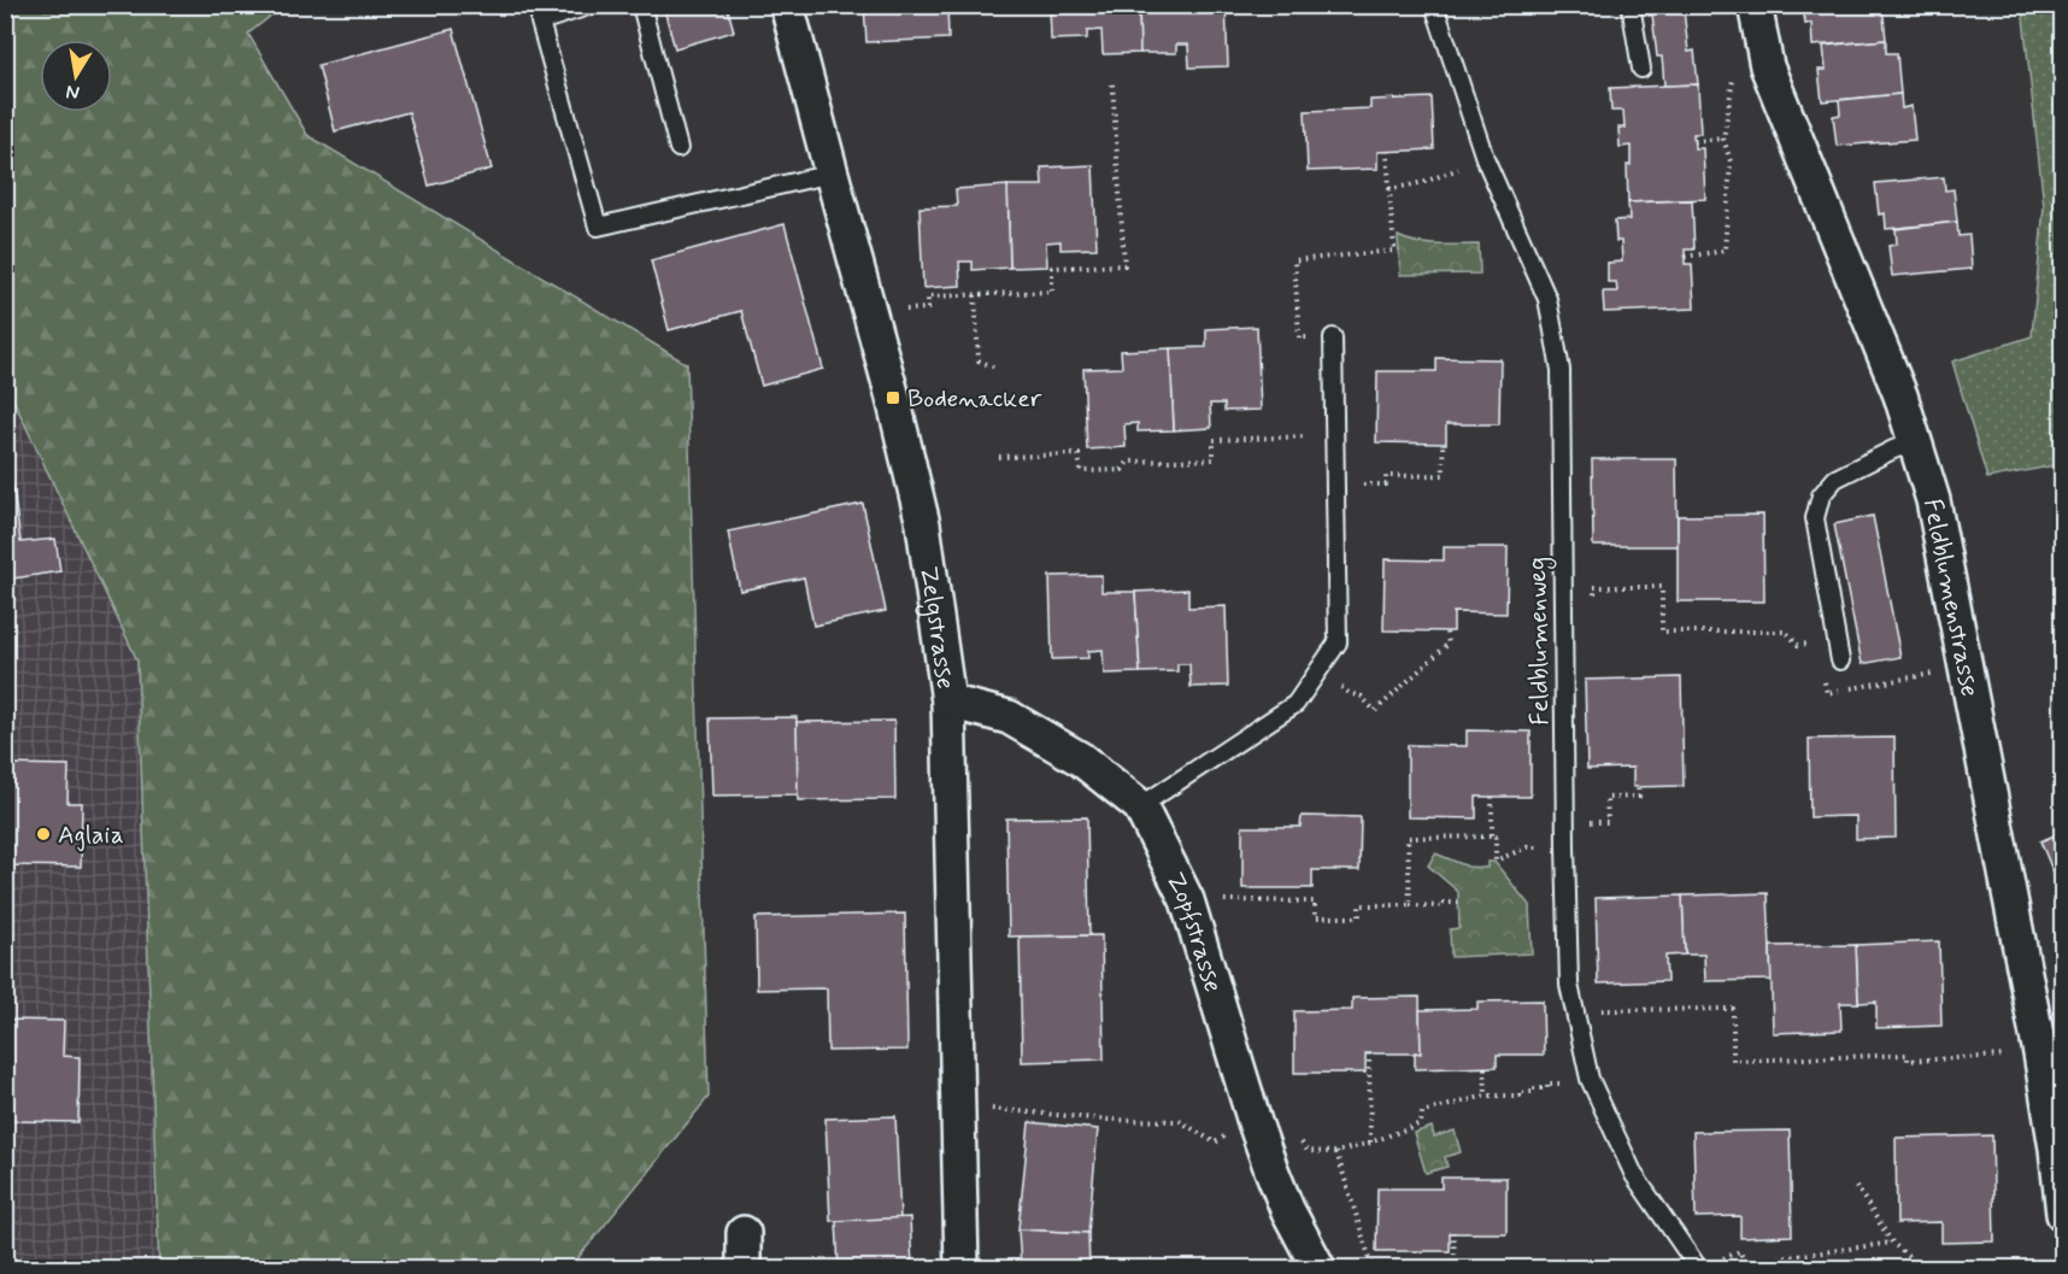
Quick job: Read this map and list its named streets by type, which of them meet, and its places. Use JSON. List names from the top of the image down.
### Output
{
  "streets": {
    "street": ["Feldblumenstrasse", "Zelgstrasse", "Zopfstrasse"],
    "lane": ["Feldblumenweg"]
  },
  "crossings": [
    ["Zelgstrasse", "Zopfstrasse"]
  ],
  "places": {
    "transit": ["Bodenacker"],
    "other": ["Aglaia"]
  },
  "north": "bottom"
}
